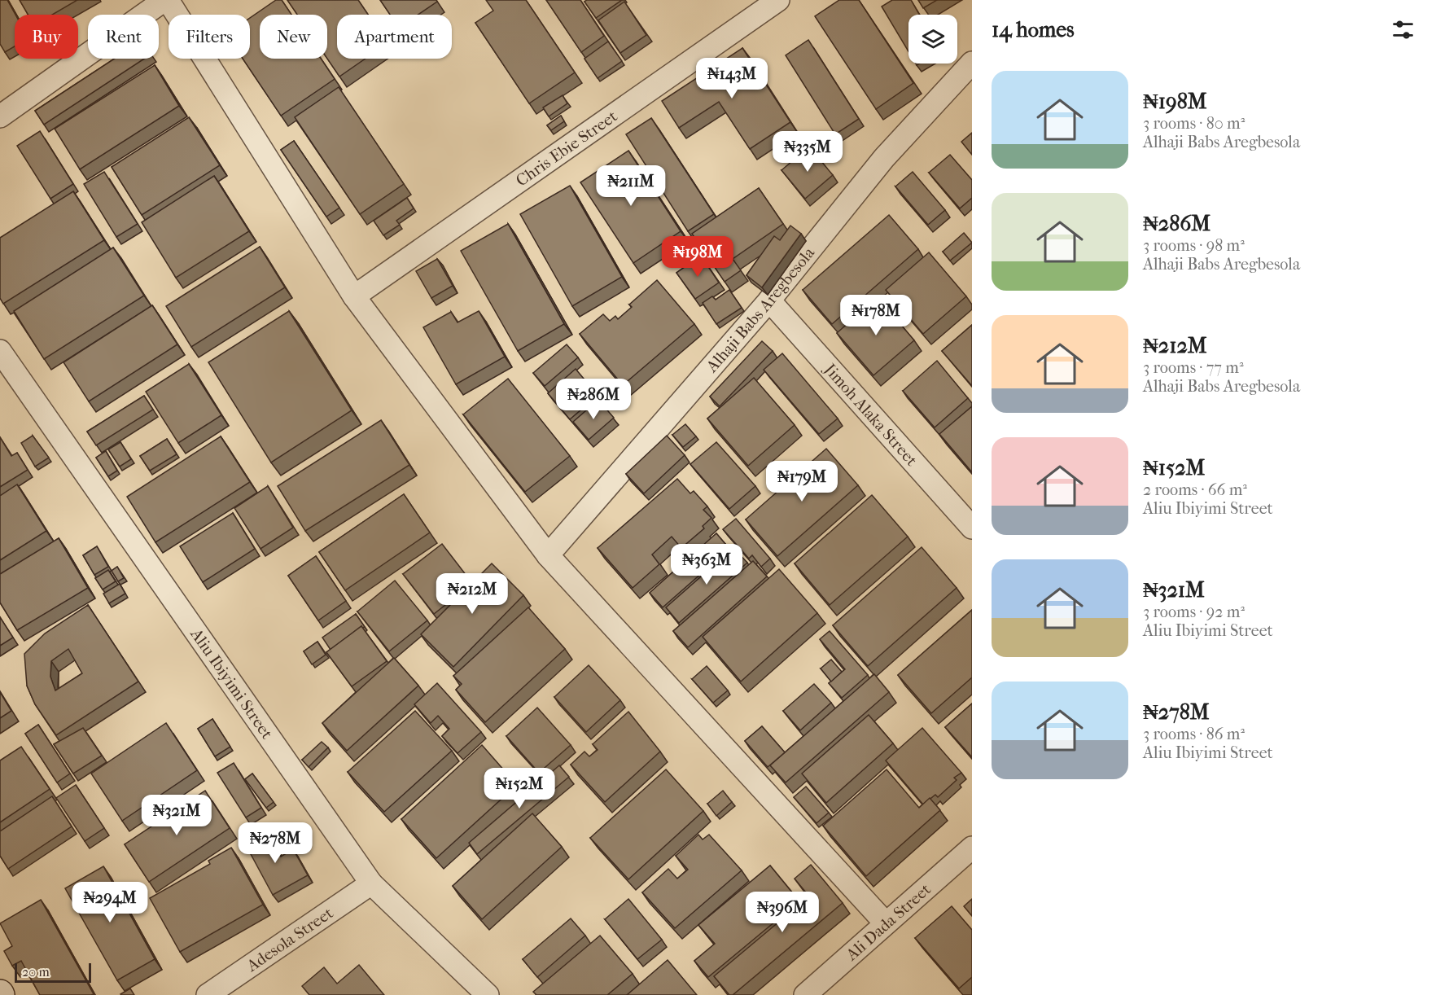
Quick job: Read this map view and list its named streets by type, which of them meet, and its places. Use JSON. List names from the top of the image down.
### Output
{
  "streets": {
    "street": [
      "Chris Ebie Street",
      "Alhaji Babs Aregbesola",
      "Jimoh Alaka Street",
      "Aliu Ibiyimi Street",
      "Ali Dada Street",
      "Adesola Street"
    ]
  },
  "crossings": [
    ["Alhaji Babs Aregbesola", "Jimoh Alaka Street"],
    ["Aliu Ibiyimi Street", "Adesola Street"]
  ],
  "scale_bar": "20 m",
  "page": {
    "heading": "14 homes",
    "chip": [
      "Buy",
      "Rent",
      "Filters",
      "New",
      "Apartment"
    ],
    "price": [
      "₦143M",
      "₦335M",
      "₦211M",
      "₦198M",
      "₦178M",
      "₦286M",
      "₦179M",
      "₦363M",
      "₦212M",
      "₦152M",
      "₦321M",
      "₦278M",
      "₦294M",
      "₦396M"
    ],
    "list": [
      {
        "name": "₦198M",
        "note": "3 rooms · 80 m² · Alhaji Babs Aregbesola"
      },
      {
        "name": "₦286M",
        "note": "3 rooms · 98 m² · Alhaji Babs Aregbesola"
      },
      {
        "name": "₦212M",
        "note": "3 rooms · 77 m² · Alhaji Babs Aregbesola"
      },
      {
        "name": "₦152M",
        "note": "2 rooms · 66 m² · Aliu Ibiyimi Street"
      },
      {
        "name": "₦321M",
        "note": "3 rooms · 92 m² · Aliu Ibiyimi Street"
      },
      {
        "name": "₦278M",
        "note": "3 rooms · 86 m² · Aliu Ibiyimi Street"
      }
    ],
    "scale": "20 m"
  }
}
